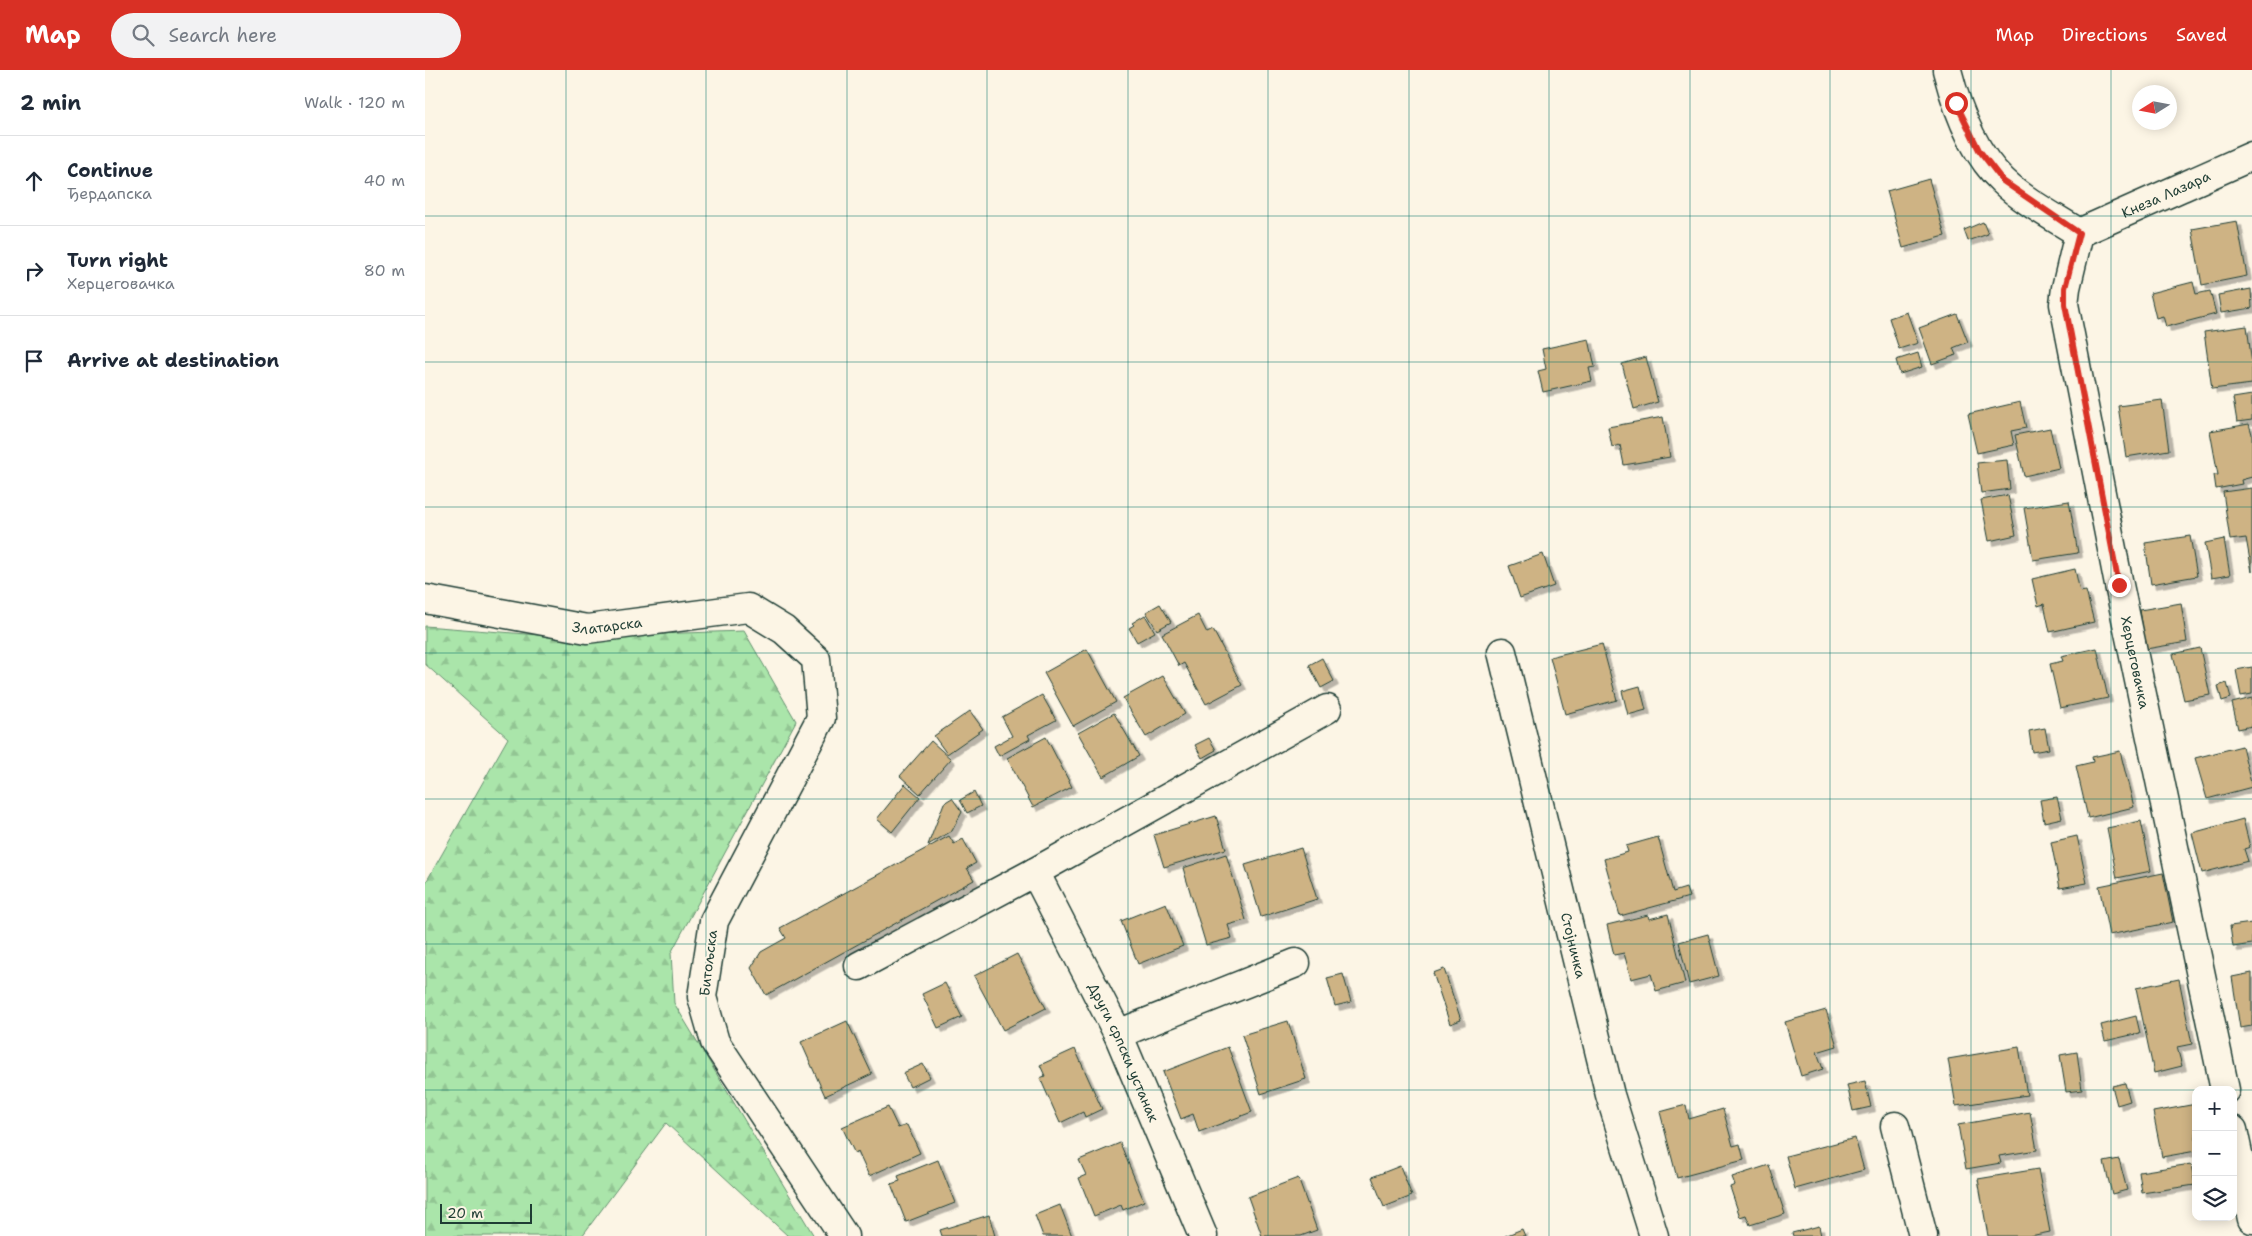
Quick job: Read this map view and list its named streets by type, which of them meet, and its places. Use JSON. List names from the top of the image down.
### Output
{
  "streets": {
    "street": [
      "Кнеза Лазара",
      "Златарска",
      "Херцеговачка",
      "Стојничка",
      "Битољска",
      "Други српски устанак"
    ]
  },
  "crossings": [
    ["Кнеза Лазара", "Херцеговачка"],
    ["Златарска", "Битољска"]
  ],
  "scale_bar": "20 m",
  "north": "left",
  "page": {
    "header": "Map",
    "search": "Search here",
    "nav": ["Map", "Directions", "Saved"],
    "heading": ["2 min", "Walk · 120 m"],
    "list": [
      ["Continue", "Ђердапска", "40 m"],
      ["Turn right", "Херцеговачка", "80 m"],
      "Arrive at destination"
    ],
    "map_buttons": ["+", "−"],
    "scale": "20 m"
  }
}
